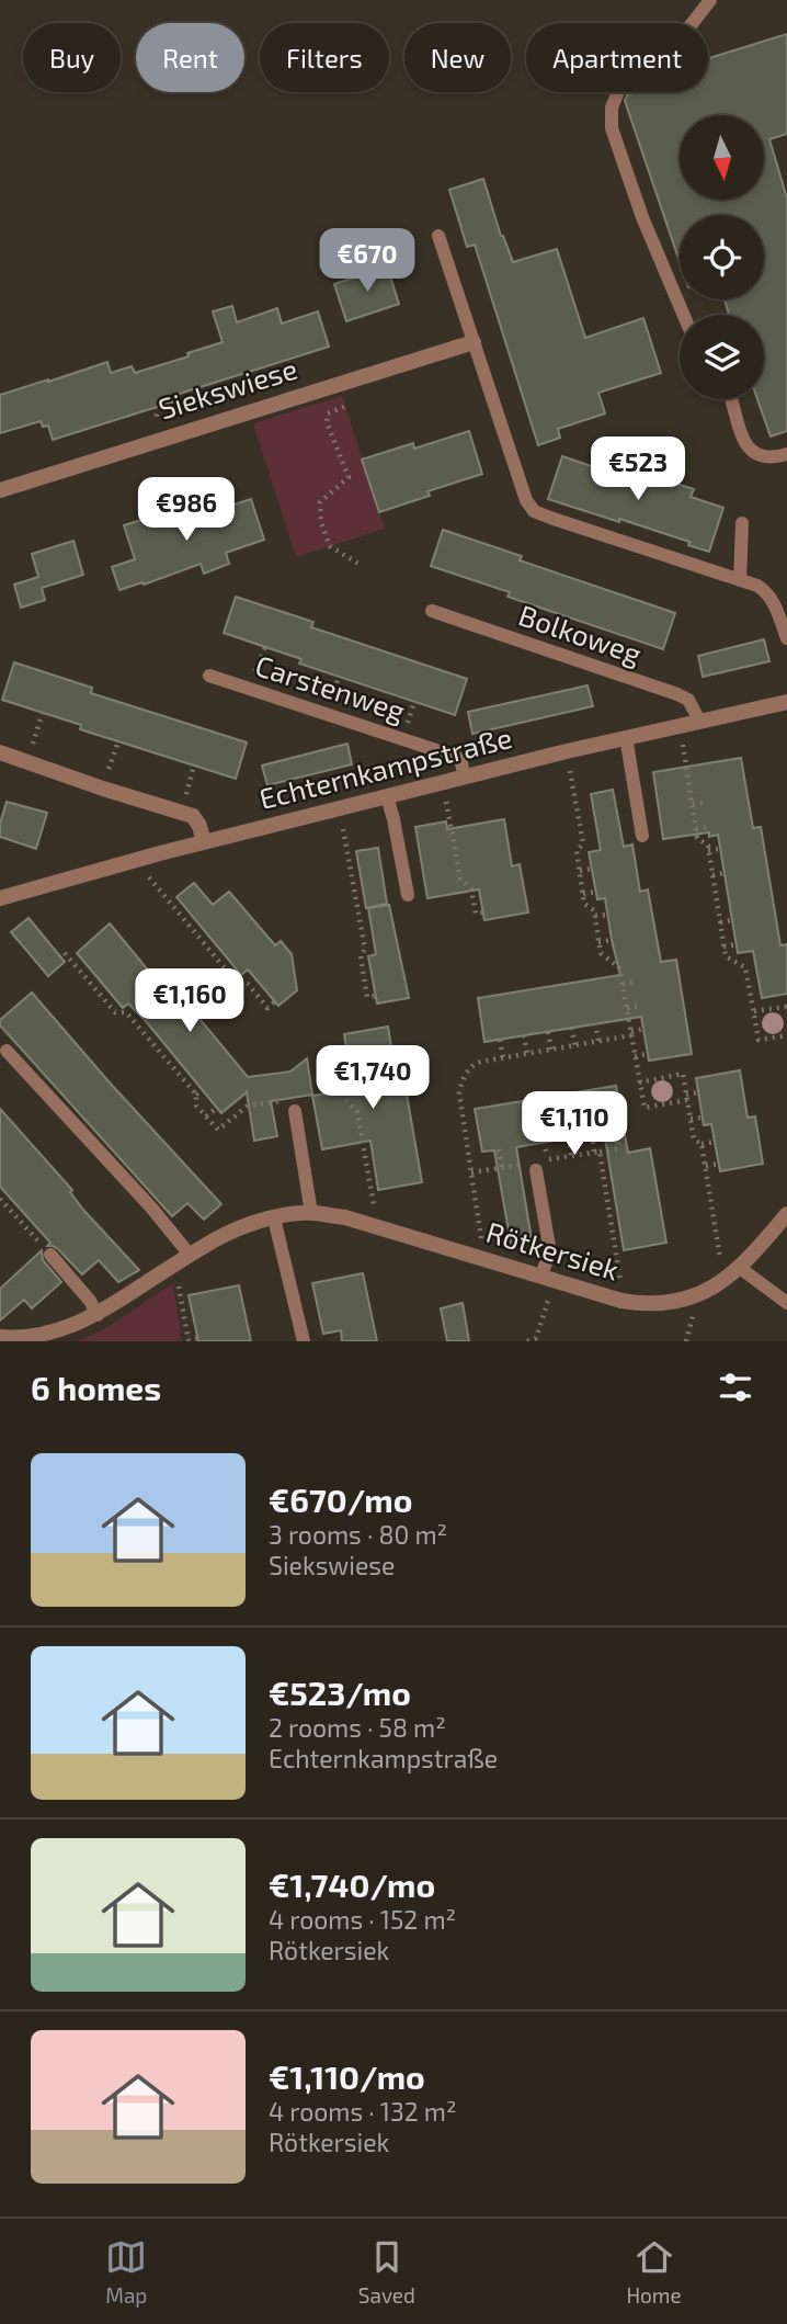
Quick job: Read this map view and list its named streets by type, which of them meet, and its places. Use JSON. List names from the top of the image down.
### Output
{
  "streets": {
    "street": ["Siekswiese", "Echternkampstraße", "Rötkersiek"],
    "lane": ["Bolkoweg", "Carstenweg"]
  },
  "crossings": [
    ["Bolkoweg", "Echternkampstraße"],
    ["Carstenweg", "Echternkampstraße"]
  ],
  "north": "bottom",
  "page": {
    "chip": [
      "Buy",
      "Rent",
      "Filters",
      "New",
      "Apartment"
    ],
    "price": [
      "€670",
      "€523",
      "€986",
      "€1,160",
      "€1,740",
      "€1,110"
    ],
    "heading": "6 homes",
    "list": [
      {
        "name": "€670/mo",
        "note": "3 rooms · 80 m² · Siekswiese"
      },
      {
        "name": "€523/mo",
        "note": "2 rooms · 58 m² · Echternkampstraße"
      },
      {
        "name": "€1,740/mo",
        "note": "4 rooms · 152 m² · Rötkersiek"
      },
      {
        "name": "€1,110/mo",
        "note": "4 rooms · 132 m² · Rötkersiek"
      }
    ],
    "tabs": ["Map", "Saved", "Home"]
  }
}
